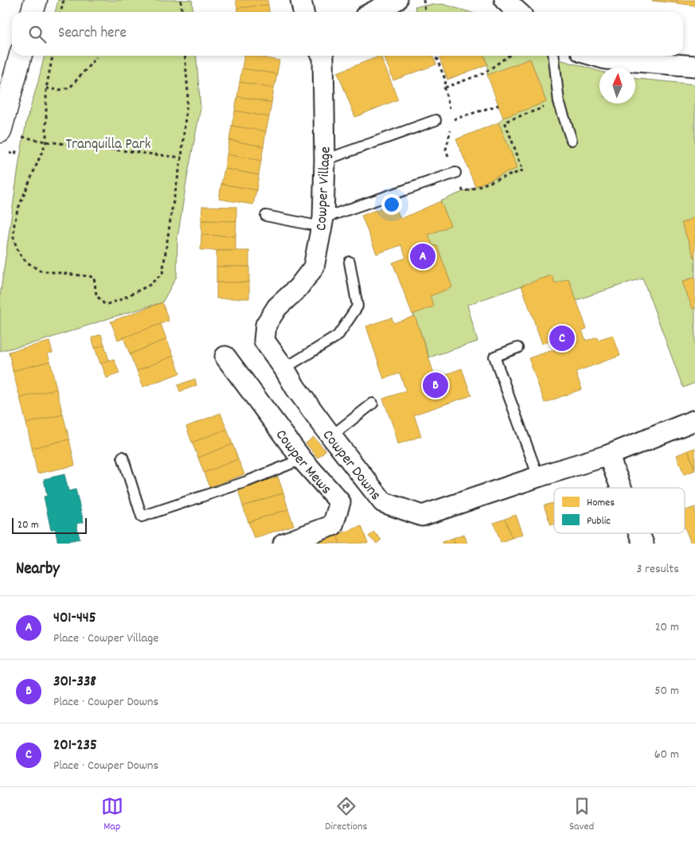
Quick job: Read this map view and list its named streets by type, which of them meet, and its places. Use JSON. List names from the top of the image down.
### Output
{
  "streets": {
    "street": ["Cowper Village", "Cowper Mews", "Cowper Downs"]
  },
  "crossings": [
    ["Cowper Village", "Cowper Downs"]
  ],
  "parks": ["Tranquilla Park"],
  "legend": ["Homes", "Public"],
  "scale_bar": "20 m",
  "north": "top",
  "page": {
    "search": "Search here",
    "pins": ["A", "C", "B"],
    "scale": "20 m",
    "heading": ["Nearby", "3 results"],
    "list": [
      {
        "mark": "A",
        "name": "401-445",
        "note": "Place · Cowper Village",
        "value": "20 m"
      },
      {
        "mark": "B",
        "name": "301-338",
        "note": "Place · Cowper Downs",
        "value": "50 m"
      },
      {
        "mark": "C",
        "name": "201-235",
        "note": "Place · Cowper Downs",
        "value": "60 m"
      }
    ],
    "nav": ["Map", "Directions", "Saved"]
  }
}
